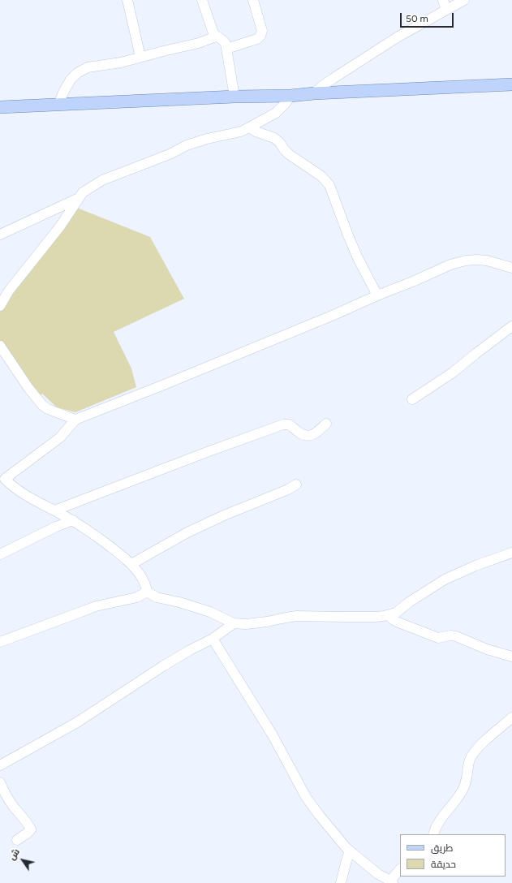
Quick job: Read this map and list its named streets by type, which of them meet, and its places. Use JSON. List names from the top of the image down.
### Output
{
  "legend": ["طريق", "حديقة"],
  "scale_bar": "50 m",
  "north": "top left"
}
